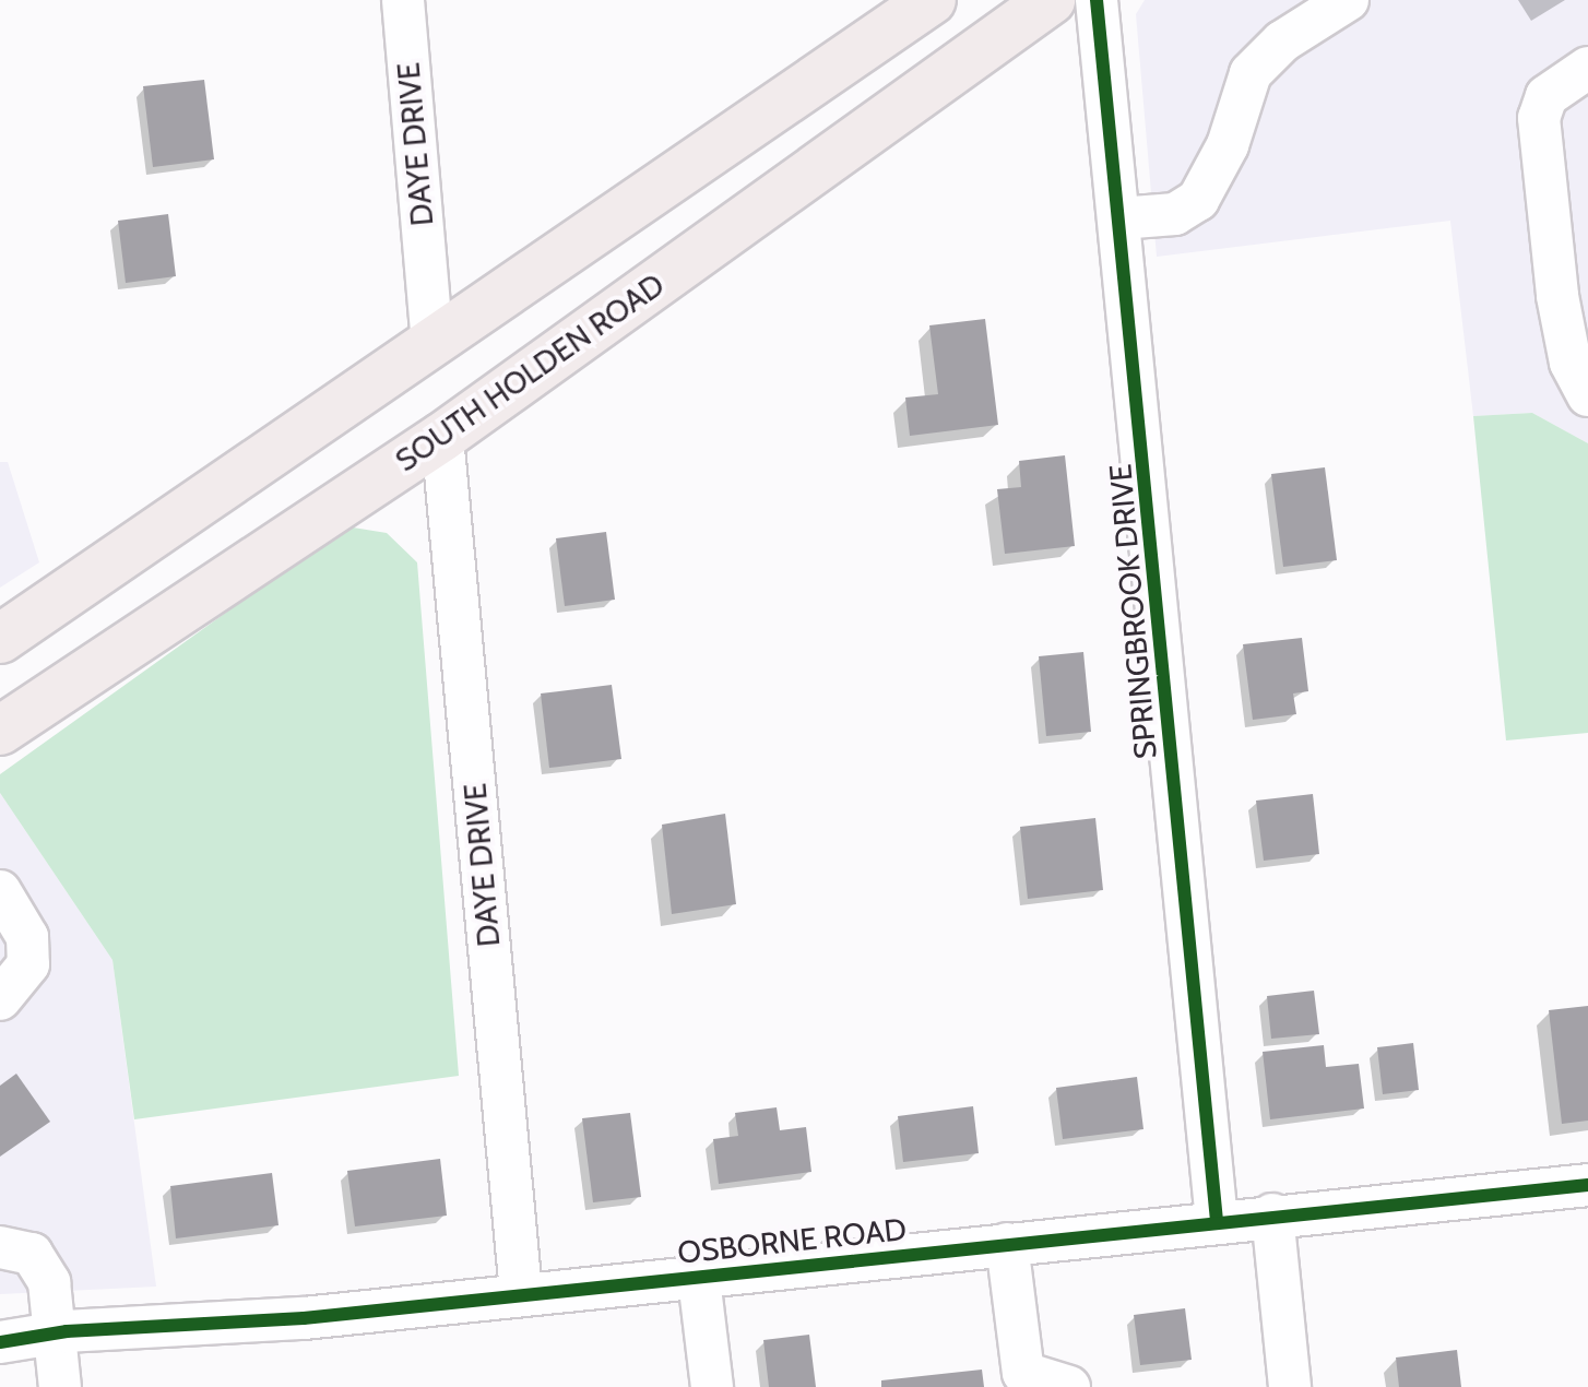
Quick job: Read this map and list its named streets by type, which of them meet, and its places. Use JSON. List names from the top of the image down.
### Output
{
  "streets": {
    "main road": ["SOUTH HOLDEN ROAD"],
    "street": ["DAYE DRIVE", "SPRINGBROOK DRIVE", "OSBORNE ROAD"]
  },
  "crossings": [
    ["DAYE DRIVE", "SOUTH HOLDEN ROAD"],
    ["DAYE DRIVE", "OSBORNE ROAD"],
    ["SPRINGBROOK DRIVE", "OSBORNE ROAD"]
  ]
}
